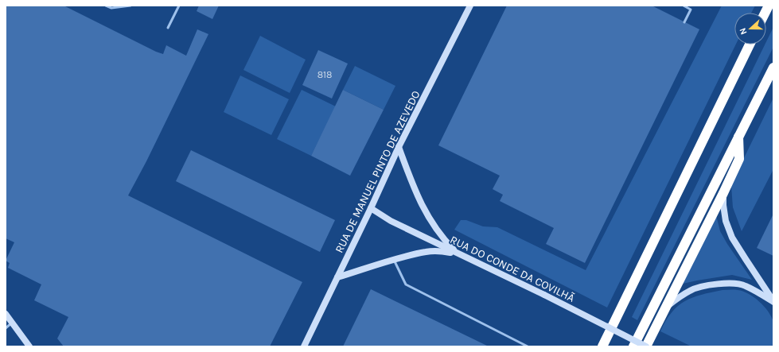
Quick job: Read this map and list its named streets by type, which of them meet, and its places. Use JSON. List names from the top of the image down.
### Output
{
  "streets": {
    "main road": ["RUA DE MANUEL PINTO DE AZEVEDO", "RUA DO CONDE DA COVILHÃ"]
  },
  "crossings": [
    ["RUA DE MANUEL PINTO DE AZEVEDO", "RUA DO CONDE DA COVILHÃ"]
  ],
  "house_numbers": ["818"],
  "north": "left"
}
